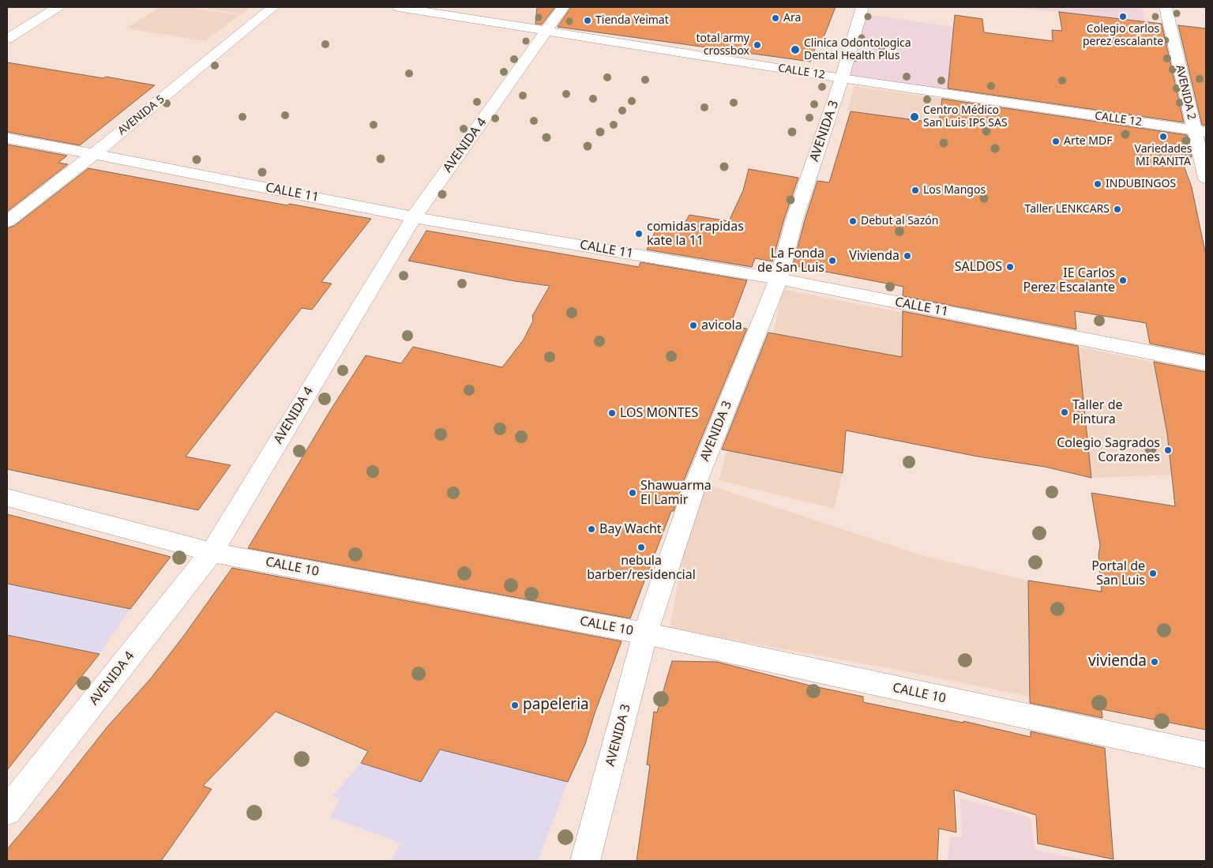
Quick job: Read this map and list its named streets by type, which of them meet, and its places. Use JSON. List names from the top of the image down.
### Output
{
  "streets": {
    "street": [
      "CALLE 12",
      "AVENIDA 2",
      "AVENIDA 5",
      "AVENIDA 3",
      "AVENIDA 4",
      "CALLE 11",
      "CALLE 10"
    ]
  },
  "crossings": [
    ["CALLE 12", "AVENIDA 2"],
    ["CALLE 12", "AVENIDA 3"],
    ["CALLE 12", "AVENIDA 4"],
    ["AVENIDA 5", "CALLE 11"],
    ["AVENIDA 3", "CALLE 11"],
    ["AVENIDA 3", "CALLE 10"],
    ["AVENIDA 4", "CALLE 11"],
    ["AVENIDA 4", "CALLE 10"]
  ],
  "places": [
    "Colegio carlos perez escalante",
    "Ara",
    "Tienda Yeimat",
    "total army crossbox",
    "Clinica Odontologica Dental Health Plus",
    "Centro Médico San Luis IPS SAS",
    "Variedades MI RANITA",
    "Arte MDF",
    "INDUBINGOS",
    "Los Mangos",
    "Taller LENKCARS",
    "Debut al Sazón",
    "comidas rapidas kate la 11",
    "Vivienda",
    "La Fonda de San Luis",
    "SALDOS",
    "IE Carlos Perez Escalante",
    "avicola",
    "Taller de Pintura",
    "LOS MONTES",
    "Colegio Sagrados Corazones",
    "Shawuarma El Lamir",
    "Bay Wacht",
    "nebula barber/residencial",
    "Portal de San Luis",
    "vivienda",
    "papeleria"
  ]
}
